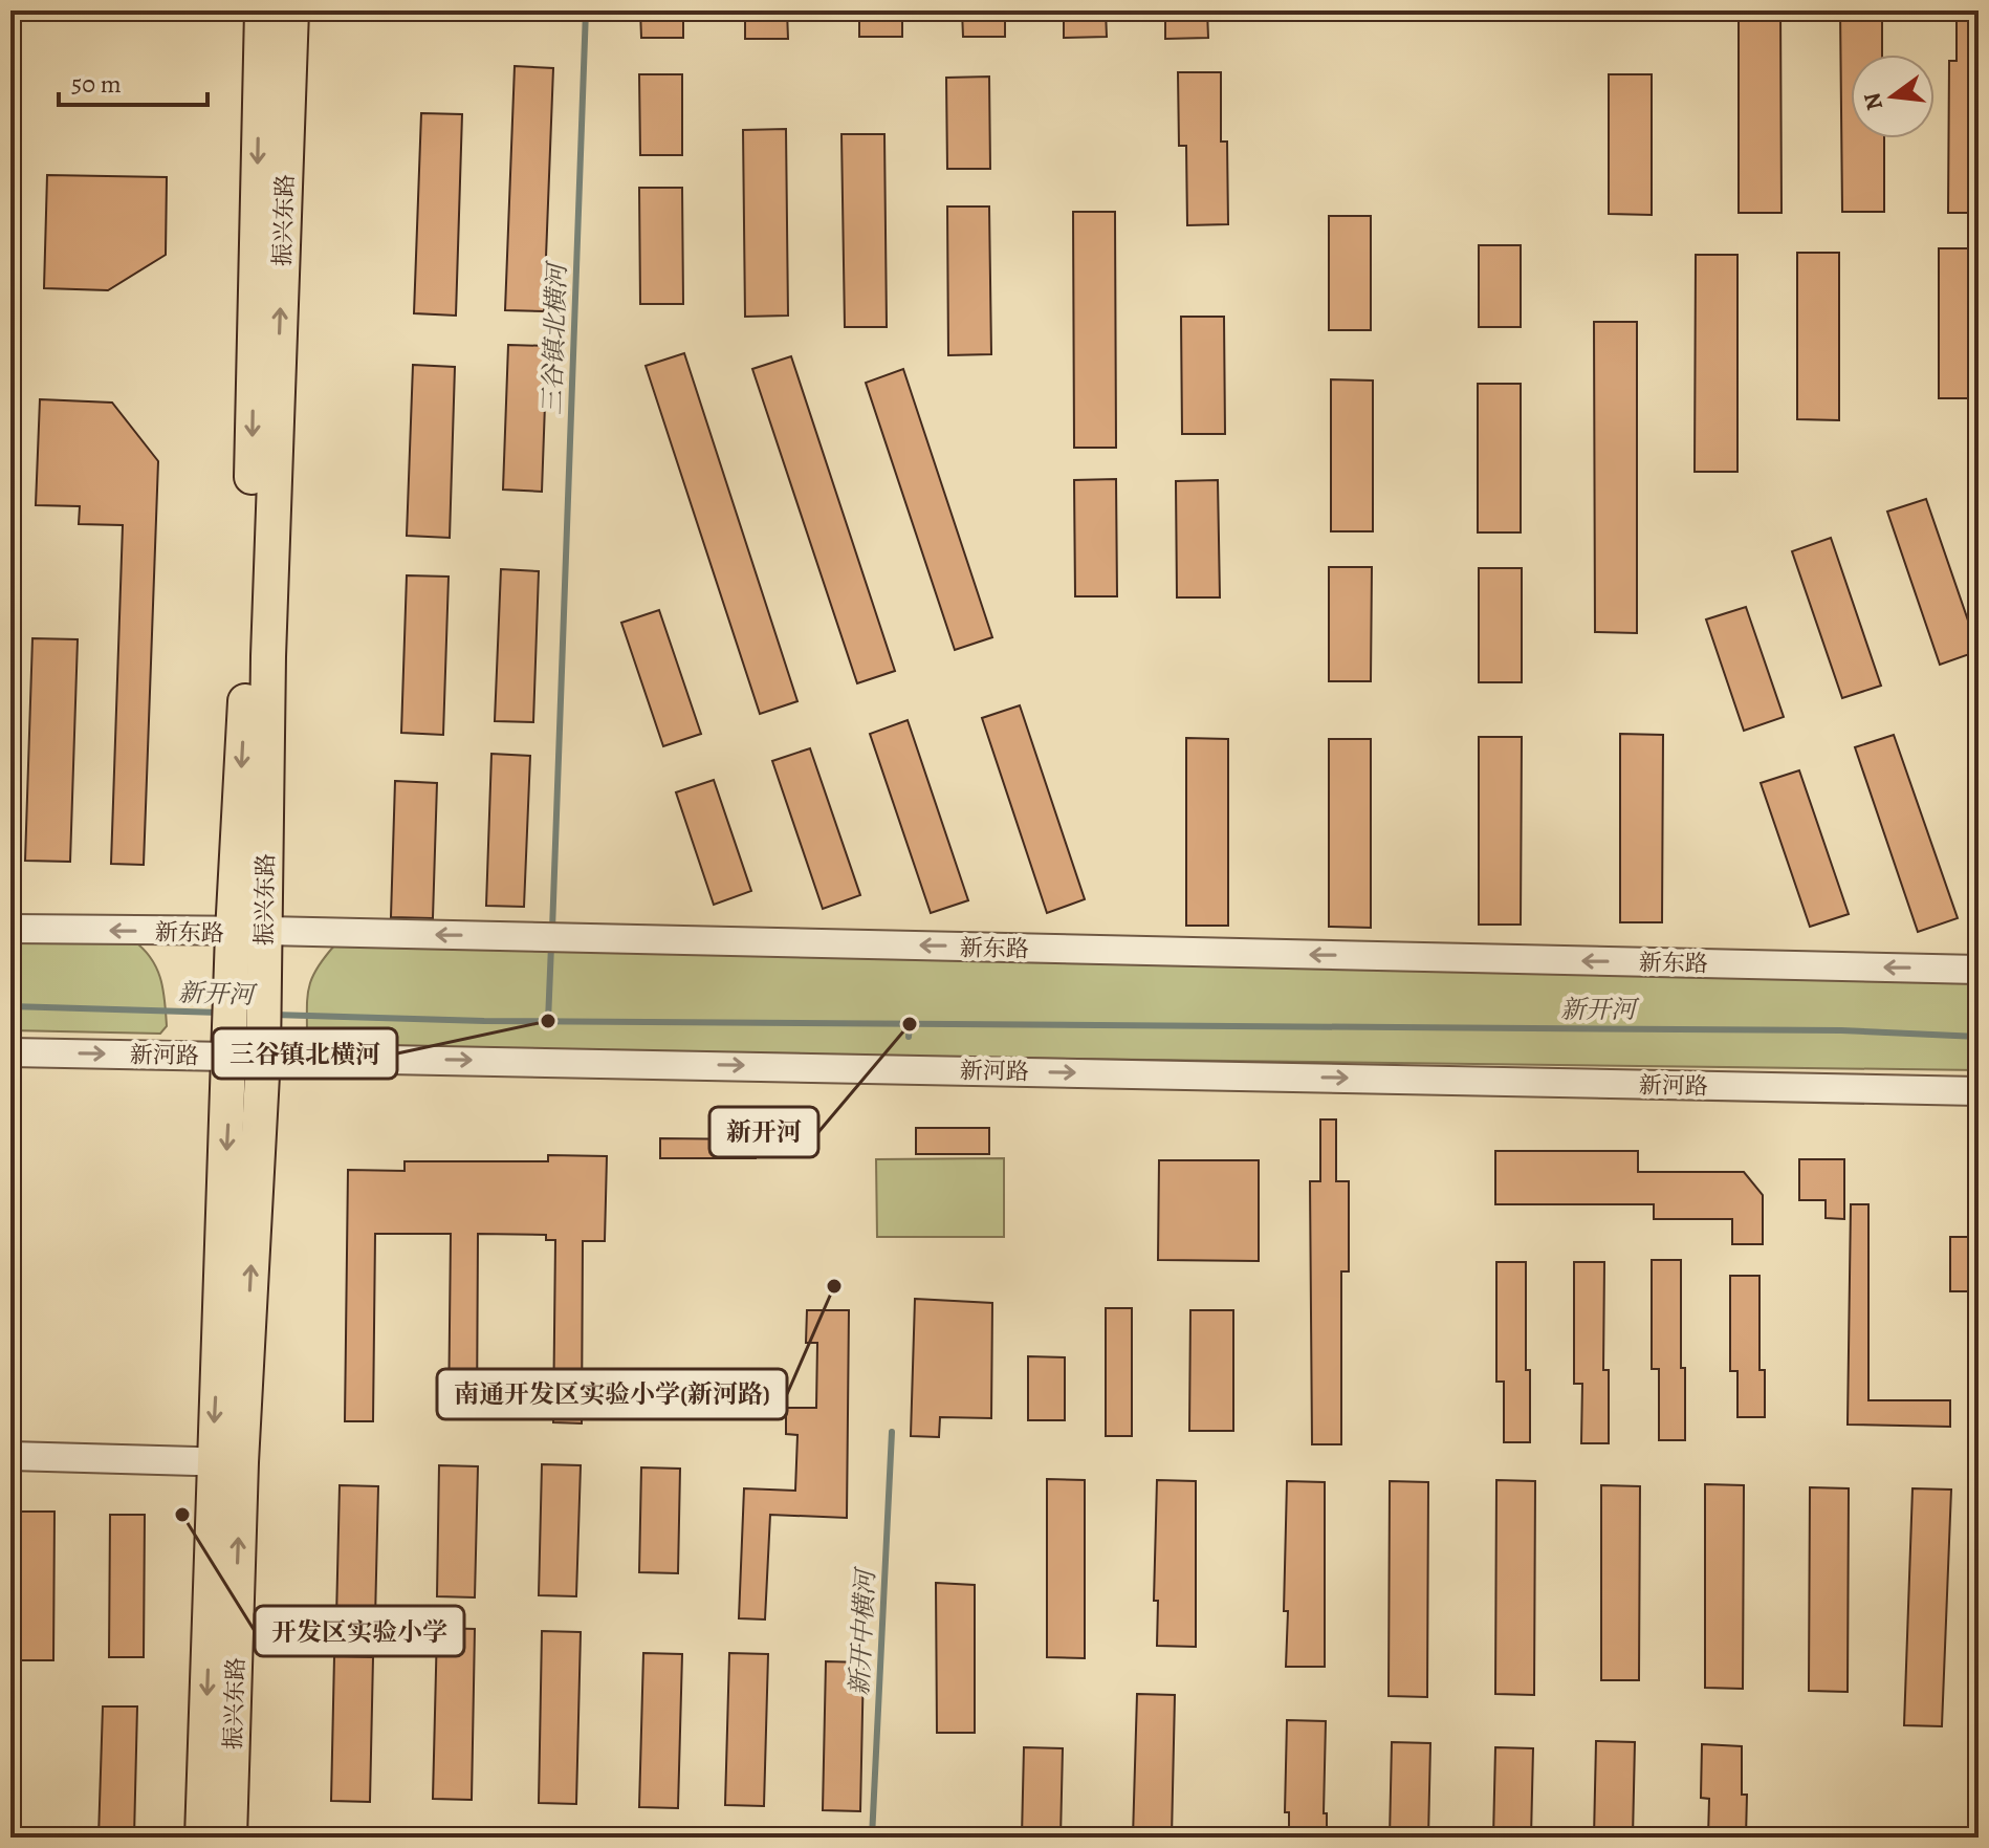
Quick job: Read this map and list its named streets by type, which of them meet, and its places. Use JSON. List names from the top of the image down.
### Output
{
  "streets": {
    "main road": ["振兴东路"],
    "street": ["新东路", "新河路"]
  },
  "crossings": [
    ["振兴东路", "新东路"],
    ["振兴东路", "新河路"]
  ],
  "one_way": ["新东路", "新河路"],
  "water": ["三谷镇北横河", "新开河", "新开中横河"],
  "places": [
    "三谷镇北横河",
    "新开河",
    "南通开发区实验小学(新河路)",
    "开发区实验小学"
  ],
  "scale_bar": "50 m",
  "north": "left"
}
